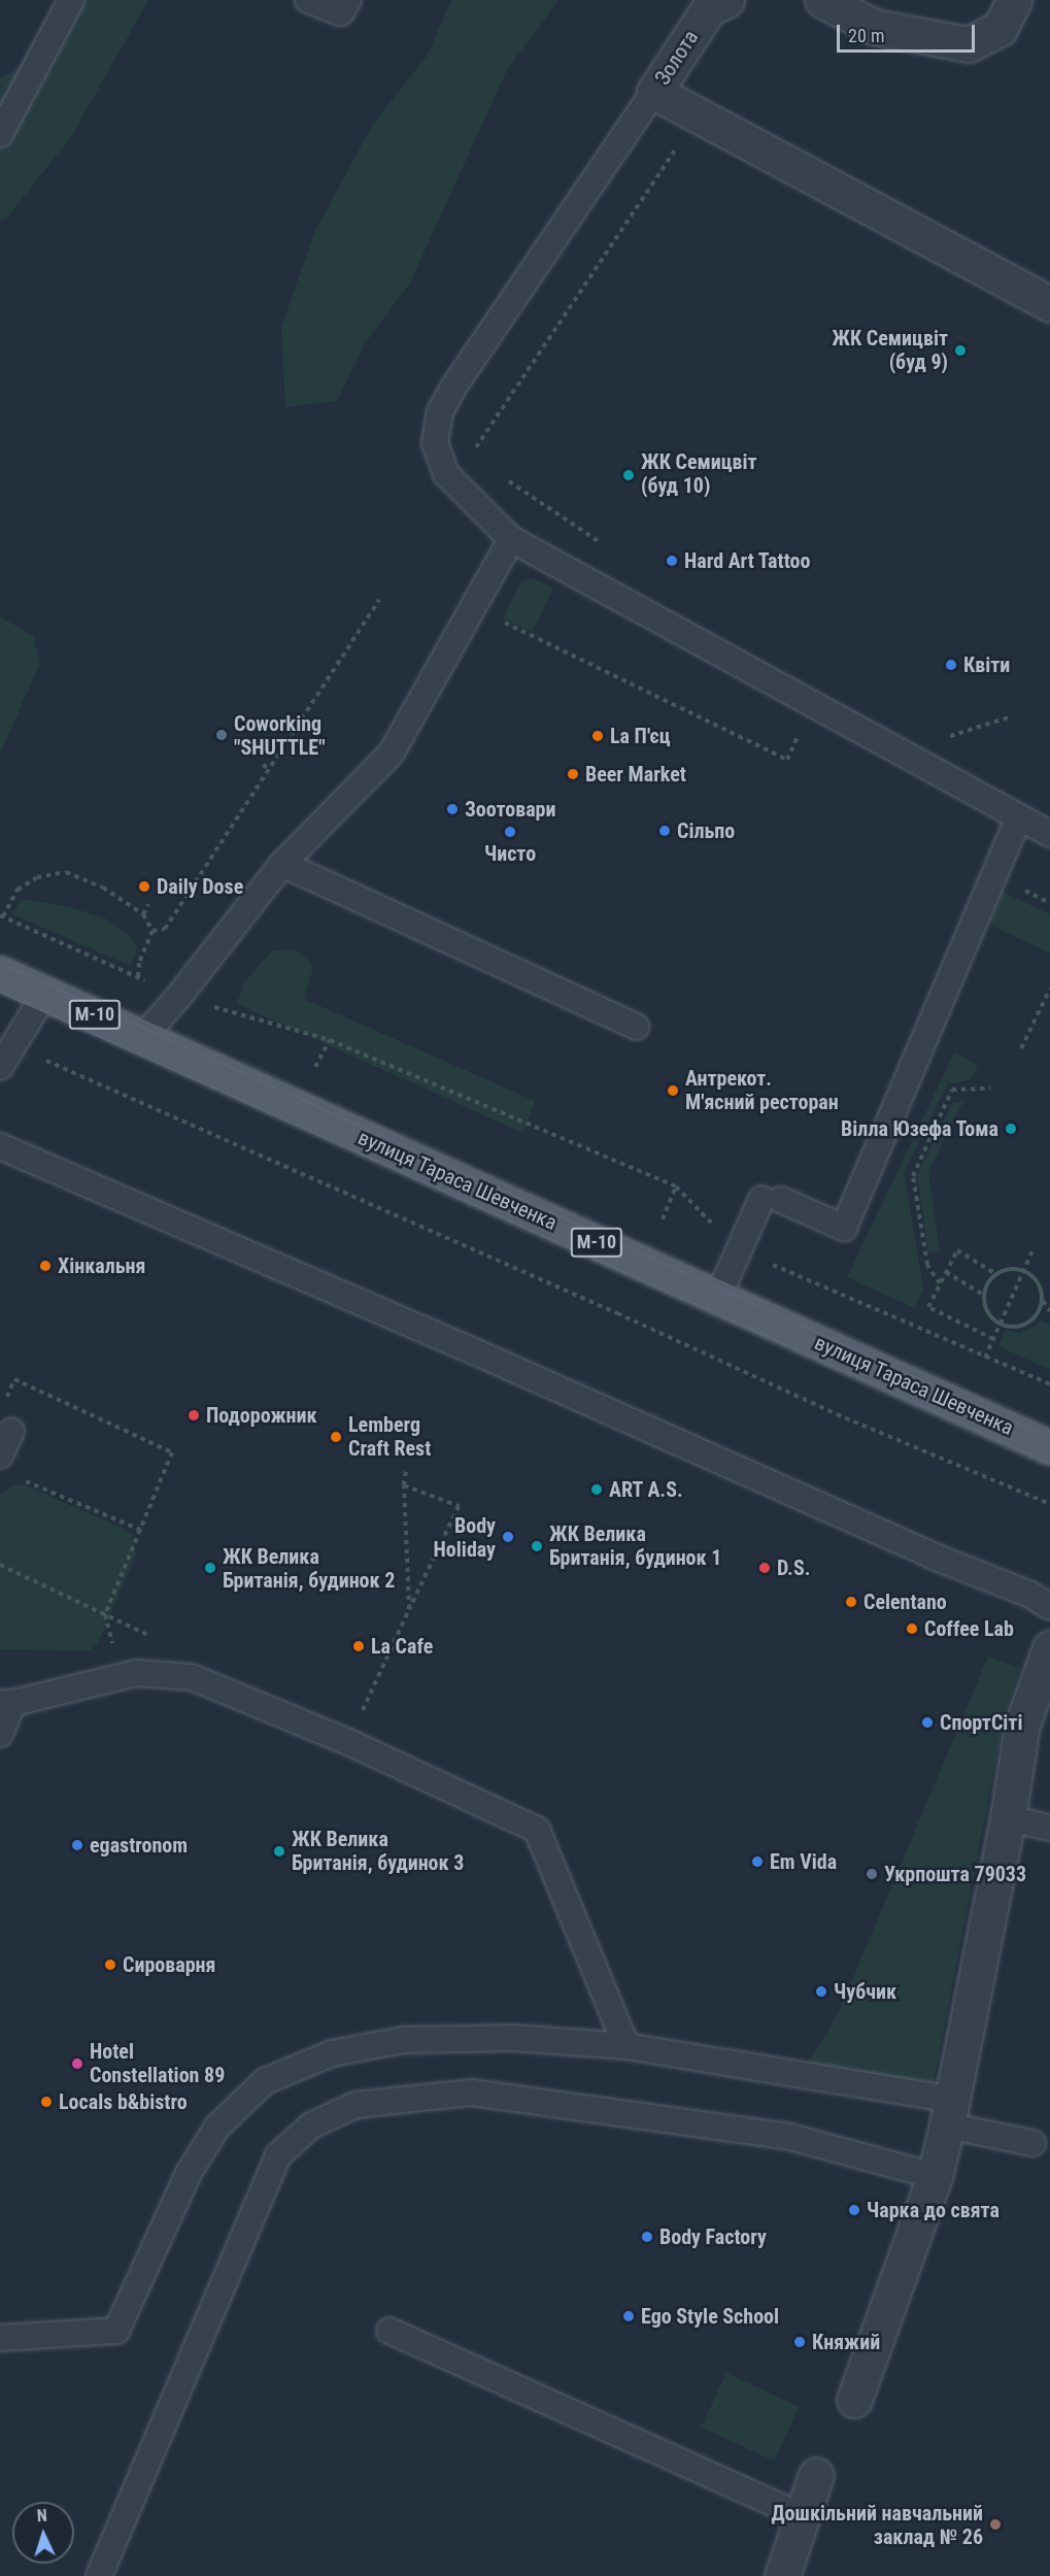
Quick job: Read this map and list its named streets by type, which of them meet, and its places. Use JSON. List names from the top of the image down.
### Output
{
  "streets": {
    "main road": ["М-10", "вулиця Тараса Шевченка"],
    "street": ["Золота"]
  },
  "places": [
    "ЖК Семицвіт (буд 9)",
    "ЖК Семицвіт (буд 10)",
    "Hard Art Tattoo",
    "Квіти",
    "Coworking \"SHUTTLE\"",
    "La П'єц",
    "Beer Market",
    "Зоотовари",
    "Сільпо",
    "Чисто",
    "Daily Dose",
    "Антрекот. М'ясний ресторан",
    "Вілла Юзефа Тома",
    "Хінкальня",
    "Подорожник",
    "Lemberg Craft Rest",
    "ART A.S.",
    "Body Holiday",
    "ЖК Велика Британія, будинок 1",
    "ЖК Велика Британія, будинок 2",
    "D.S.",
    "Celentano",
    "Coffee Lab",
    "La Cafe",
    "СпортСіті",
    "egastronom",
    "ЖК Велика Британія, будинок 3",
    "Em Vida",
    "Укрпошта 79033",
    "Сироварня",
    "Чубчик",
    "Hotel Constellation 89",
    "Locals b&bistro",
    "Чарка до свята",
    "Body Factory",
    "Ego Style School",
    "Княжий",
    "Дошкільний навчальний заклад № 26"
  ],
  "scale_bar": "20 m",
  "north": "top"
}
